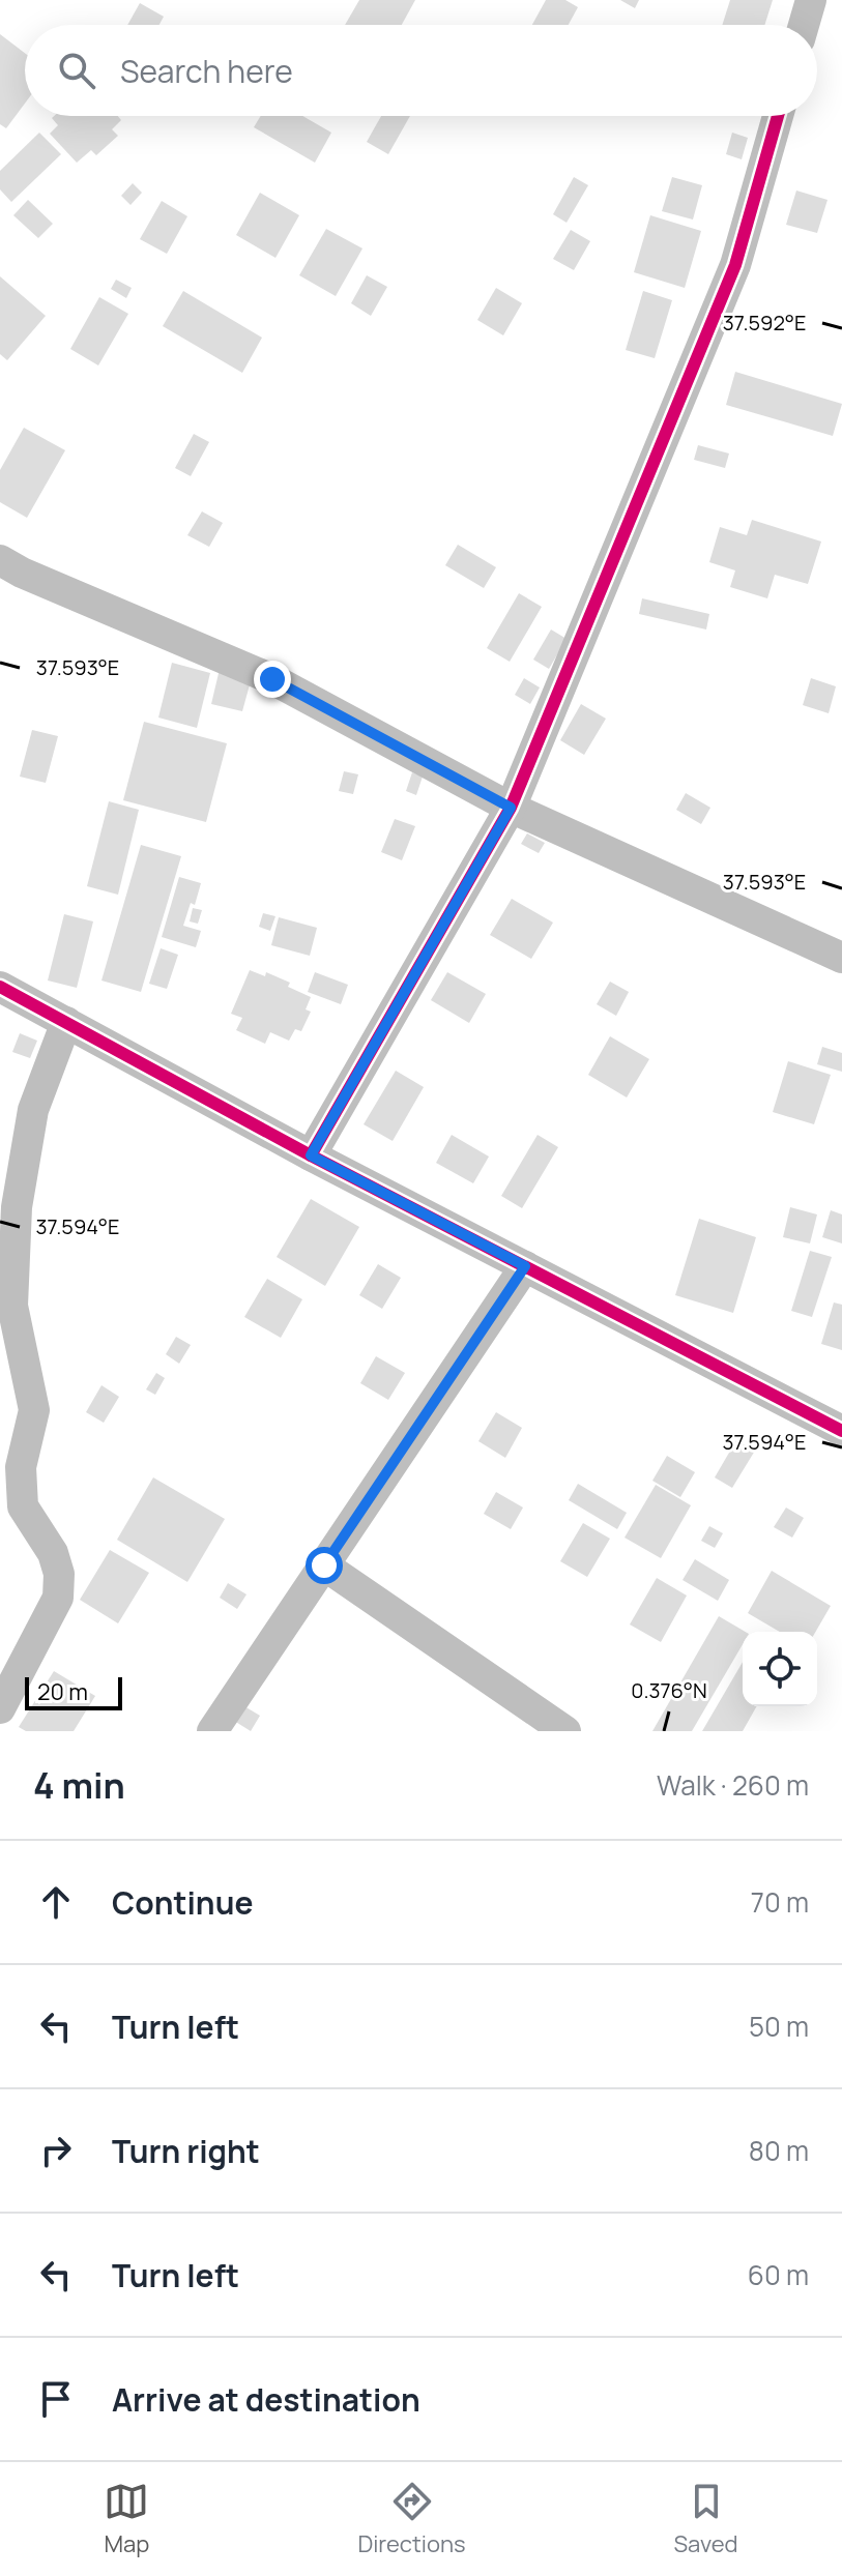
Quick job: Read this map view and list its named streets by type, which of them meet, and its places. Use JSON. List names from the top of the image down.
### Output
{
  "scale_bar": "20 m",
  "page": {
    "search": "Search here",
    "scale": "20 m",
    "heading": ["4 min", "Walk · 260 m"],
    "list": [
      ["Continue", "70 m"],
      ["Turn left", "50 m"],
      ["Turn right", "80 m"],
      ["Turn left", "60 m"],
      "Arrive at destination"
    ],
    "nav": ["Map", "Directions", "Saved"]
  },
  "coordinates": [
    "37.592°E",
    "37.593°E",
    "37.594°E",
    "0.376°N"
  ]
}
